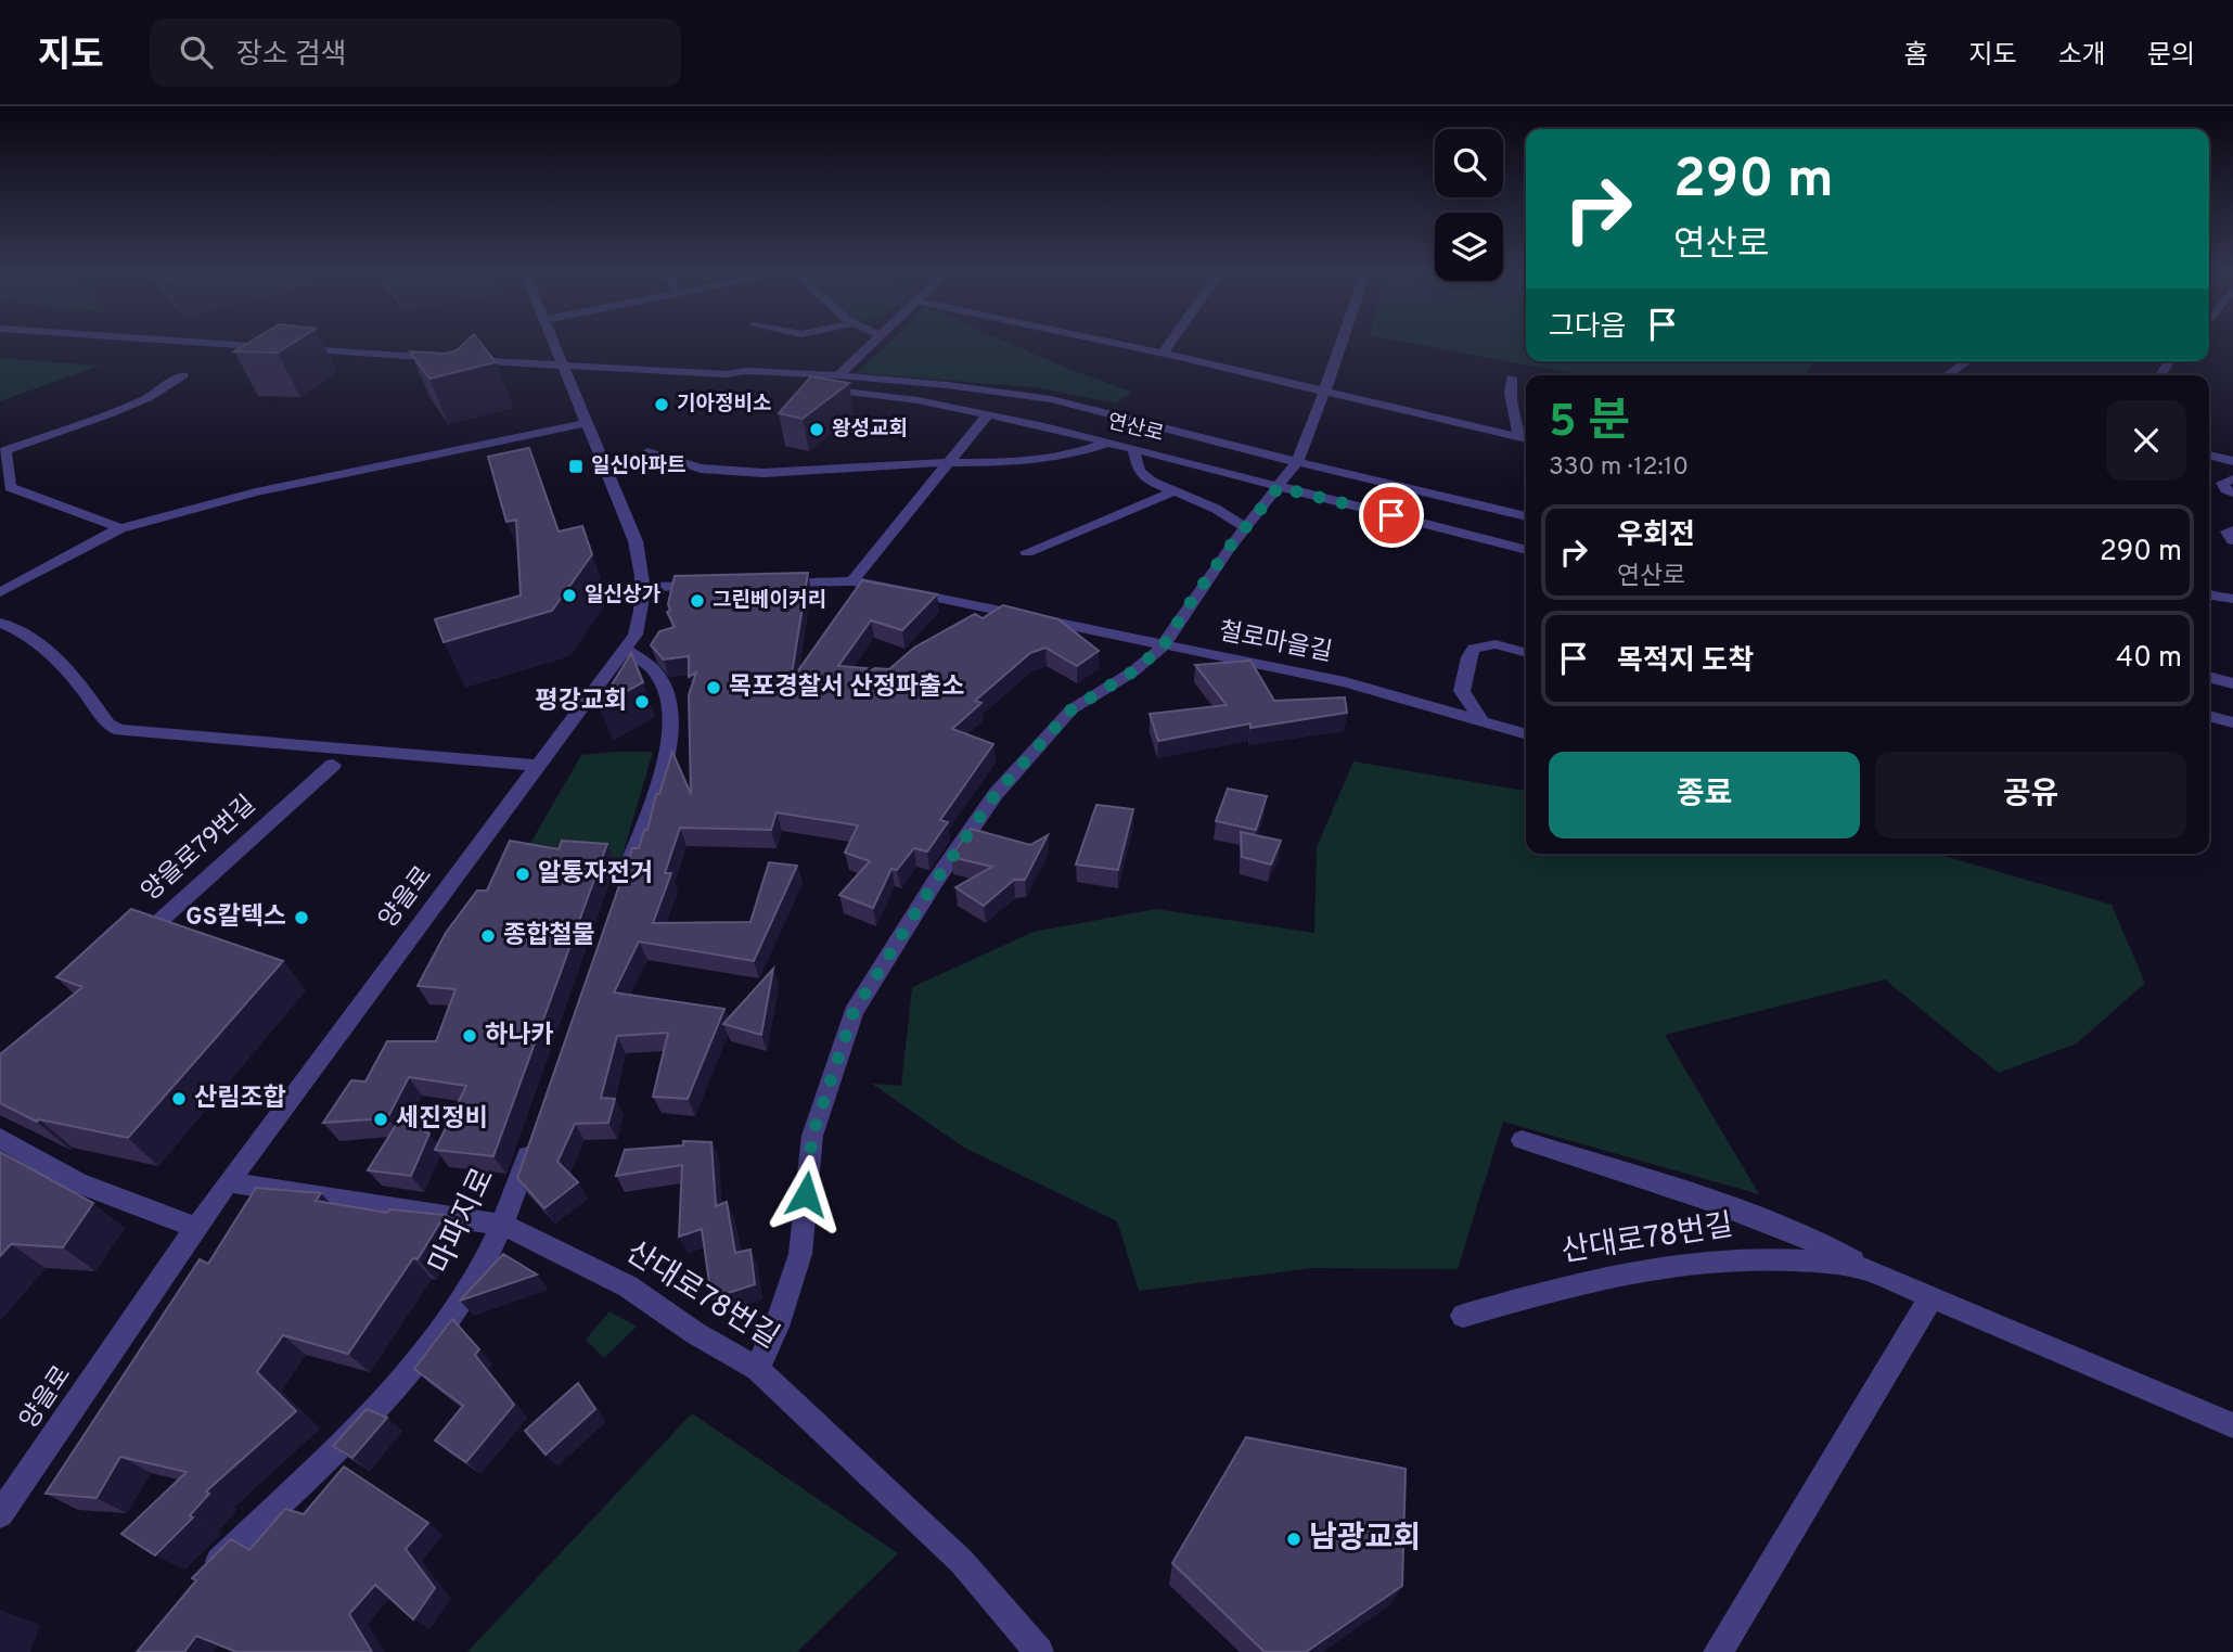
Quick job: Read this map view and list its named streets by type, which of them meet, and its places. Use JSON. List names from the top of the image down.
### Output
{
  "streets": {
    "street": [
      "연산로",
      "철로마을길",
      "양을로79번길",
      "양을로",
      "마파지로",
      "산대로78번길"
    ]
  },
  "crossings": [
    ["연산로", "양을로"],
    ["양을로", "산대로78번길"],
    ["마파지로", "산대로78번길"]
  ],
  "places": {
    "other": [
      "기아정비소",
      "왕성교회",
      "일신상가",
      "그린베이커리",
      "목포경찰서 산정파출소",
      "평강교회",
      "알통자전거",
      "GS칼텍스",
      "종합철물",
      "하나카",
      "산림조합",
      "세진정비",
      "남광교회"
    ],
    "transit": ["일신아파트"]
  },
  "page": {
    "header": "지도",
    "search": "장소 검색",
    "nav": [
      "홈",
      "지도",
      "소개",
      "문의"
    ],
    "turn": ["290 m", "연산로"],
    "then": "그다음",
    "heading": ["5 분", "330 m · 12:10"],
    "list": [
      {
        "name": "우회전",
        "note": "연산로",
        "value": "290 m"
      },
      {
        "name": "목적지 도착",
        "value": "40 m"
      }
    ],
    "buttons": ["종료", "공유"]
  }
}
